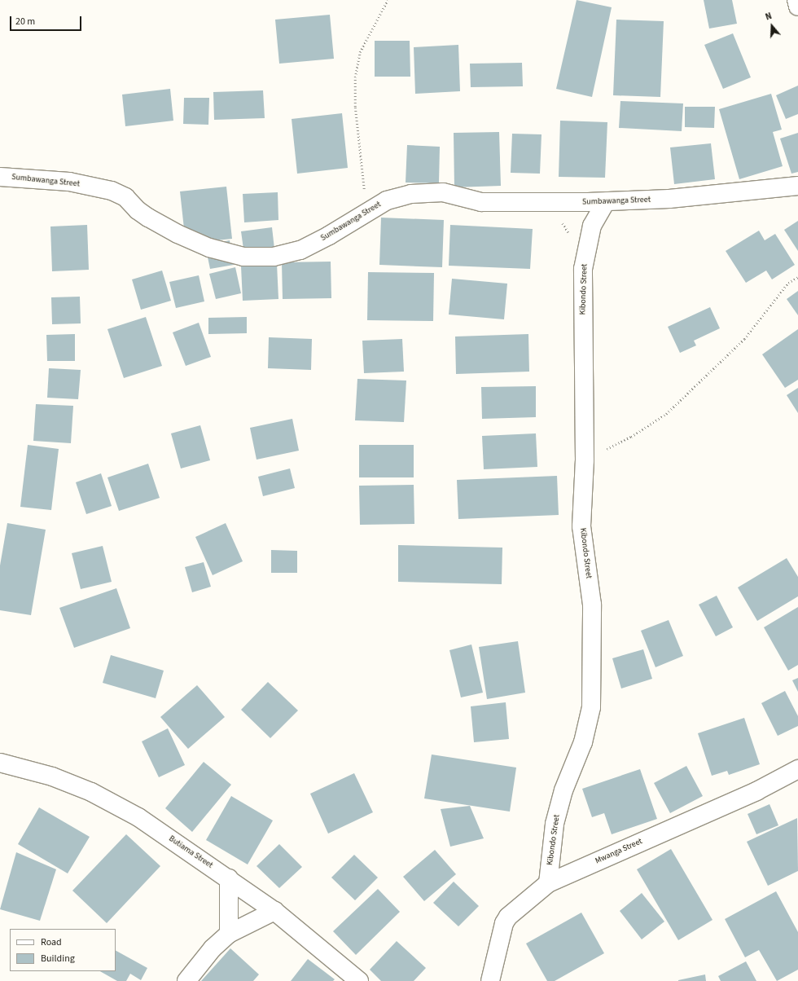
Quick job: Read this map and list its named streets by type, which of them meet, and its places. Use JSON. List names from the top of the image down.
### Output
{
  "streets": {
    "street": [
      "Sumbawanga Street",
      "Kibondo Street",
      "Mwanga Street",
      "Butiama Street"
    ]
  },
  "crossings": [
    ["Sumbawanga Street", "Kibondo Street"],
    ["Kibondo Street", "Mwanga Street"]
  ],
  "legend": ["Road", "Building"],
  "scale_bar": "20 m",
  "north": "top"
}
